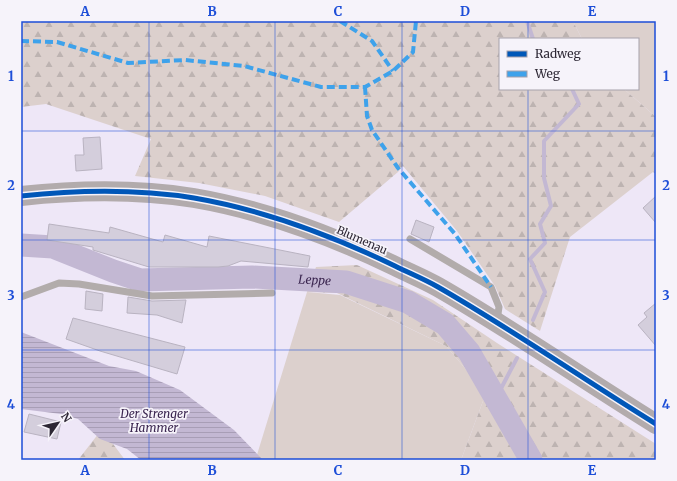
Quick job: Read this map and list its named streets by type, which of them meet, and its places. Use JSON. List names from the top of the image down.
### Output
{
  "streets": {
    "main road": ["Blumenau"]
  },
  "water": ["Leppe", "Der Strenger Hammer"],
  "legend": ["Radweg", "Weg"],
  "north": "top right",
  "grid": {
    "columns": [
      "A",
      "B",
      "C",
      "D",
      "E"
    ],
    "rows": [
      "1",
      "2",
      "3",
      "4"
    ]
  }
}
